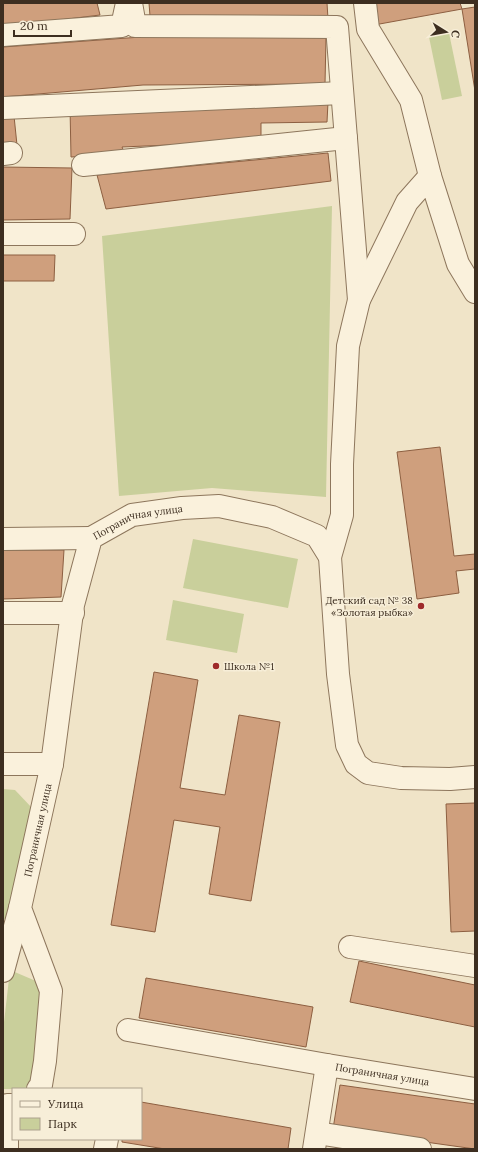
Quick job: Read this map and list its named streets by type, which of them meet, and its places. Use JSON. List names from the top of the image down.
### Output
{
  "streets": {
    "street": ["Пограничная улица"]
  },
  "places": ["Детский сад № 38 «Золотая рыбка»", "Школа №1"],
  "legend": ["Улица", "Парк"],
  "scale_bar": "20 m",
  "north": "right"
}
